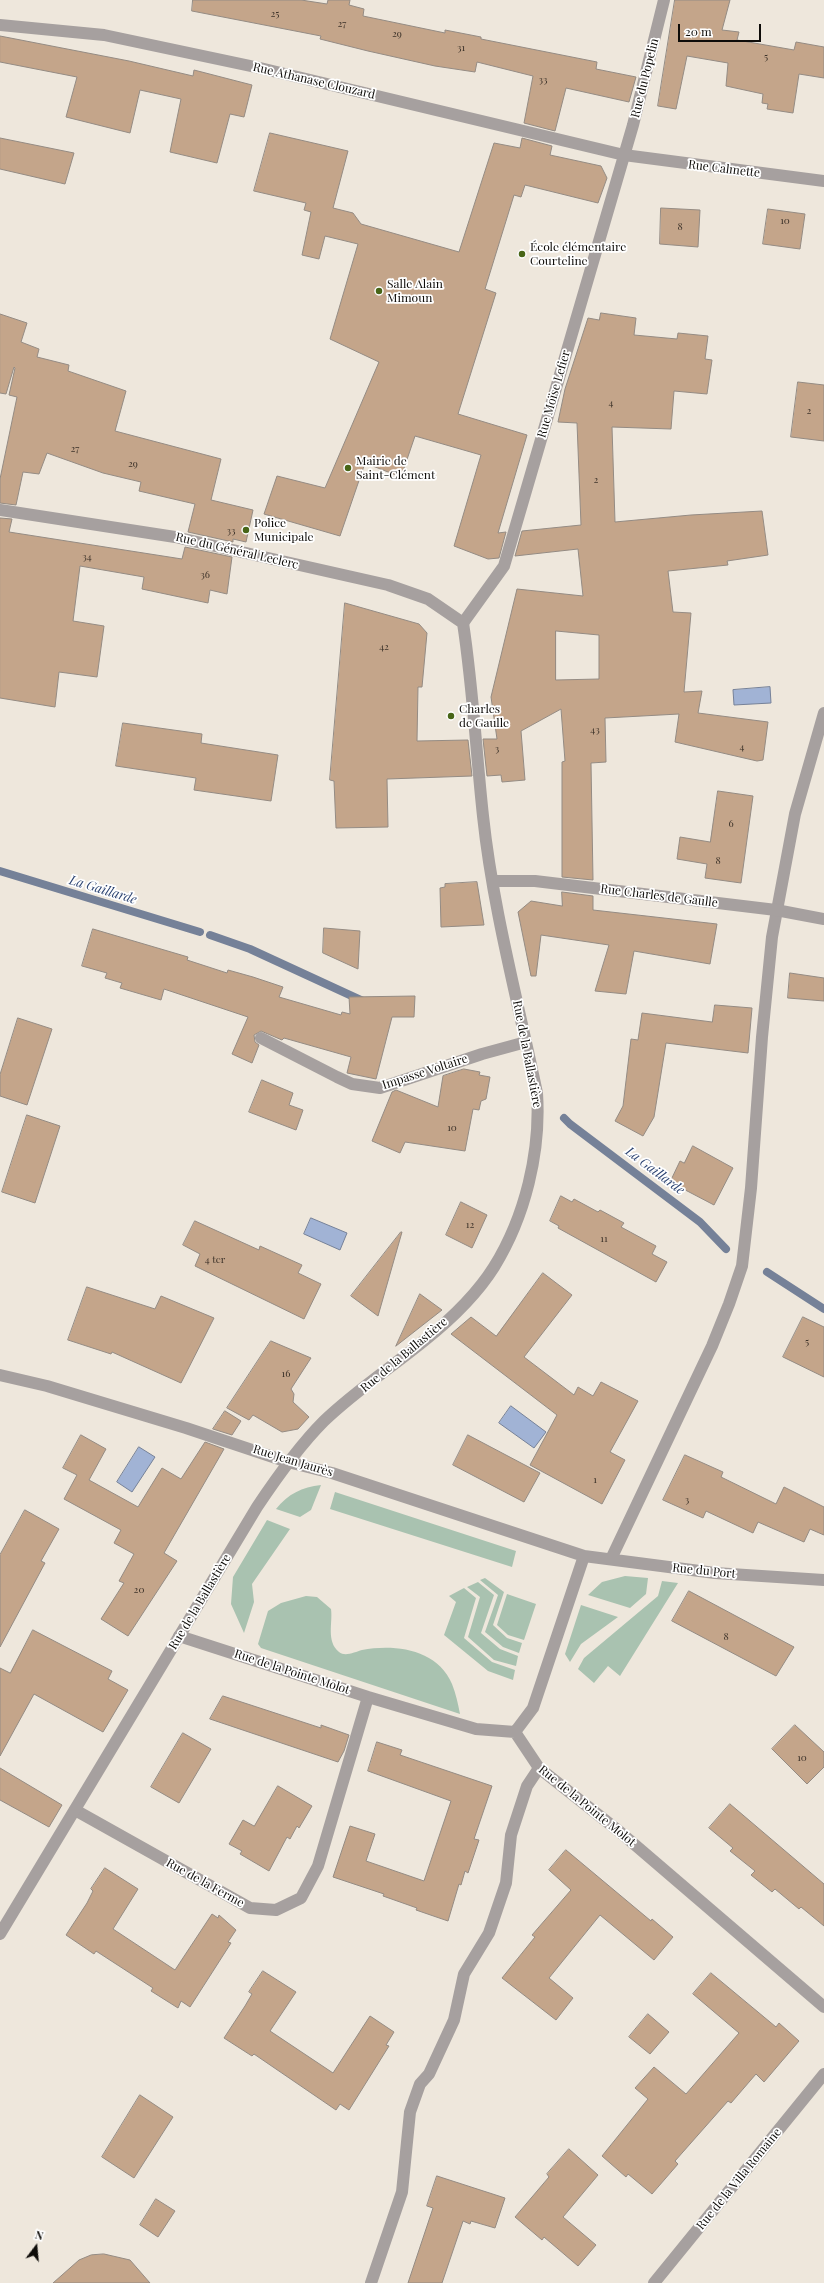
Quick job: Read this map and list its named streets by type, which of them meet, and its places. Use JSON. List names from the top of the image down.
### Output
{
  "streets": {
    "street": [
      "Rue du Popelin",
      "Rue Athanase Clouzard",
      "Rue Calmette",
      "Rue Moïse Lefier",
      "Rue du Général Leclerc",
      "Rue Charles de Gaulle",
      "Rue de la Ballastière",
      "Impasse Voltaire",
      "Rue Jean Jaurès",
      "Rue du Port",
      "Rue de la Pointe Molot",
      "Rue de la Ferme",
      "Rue de la Villa Romaine"
    ]
  },
  "crossings": [
    ["Rue du Popelin", "Rue Athanase Clouzard"],
    ["Rue du Popelin", "Rue Calmette"],
    ["Rue du Popelin", "Rue Moïse Lefier"],
    ["Rue Athanase Clouzard", "Rue Calmette"],
    ["Rue Athanase Clouzard", "Rue Moïse Lefier"],
    ["Rue Calmette", "Rue Moïse Lefier"],
    ["Rue Moïse Lefier", "Rue du Général Leclerc"],
    ["Rue Moïse Lefier", "Rue de la Ballastière"],
    ["Rue du Général Leclerc", "Rue de la Ballastière"],
    ["Rue Charles de Gaulle", "Rue de la Ballastière"],
    ["Rue de la Ballastière", "Impasse Voltaire"],
    ["Rue de la Ballastière", "Rue Jean Jaurès"],
    ["Rue de la Ballastière", "Rue de la Pointe Molot"],
    ["Rue de la Ballastière", "Rue de la Ferme"],
    ["Rue Jean Jaurès", "Rue du Port"],
    ["Rue de la Pointe Molot", "Rue de la Ferme"]
  ],
  "water": ["La Gaillarde"],
  "places": [
    "École élémentaire Courteline",
    "Salle Alain Mimoun",
    "Mairie de Saint-Clément",
    "Police Municipale",
    "Charles de Gaulle"
  ],
  "house_numbers": [
    "25",
    "27",
    "29",
    "31",
    "5",
    "33",
    "10",
    "8",
    "4",
    "2",
    "27",
    "29",
    "2",
    "33",
    "34",
    "36",
    "42",
    "43",
    "4",
    "3",
    "6",
    "8",
    "10",
    "12",
    "11",
    "4 ter",
    "5",
    "16",
    "1",
    "3",
    "20",
    "8",
    "10"
  ],
  "scale_bar": "20 m",
  "north": "top"
}
